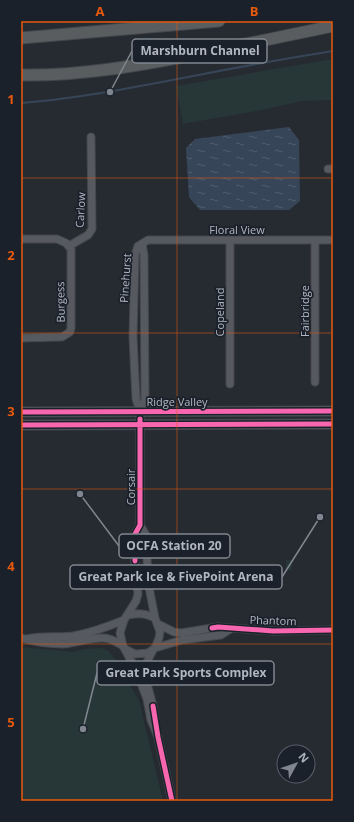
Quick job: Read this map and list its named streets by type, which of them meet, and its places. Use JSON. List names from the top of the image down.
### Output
{
  "streets": {
    "main road": ["Ridge Valley"],
    "street": [
      "Carlow",
      "Floral View",
      "Pinehurst",
      "Burgess",
      "Fairbridge",
      "Copeland",
      "Corsair",
      "Phantom"
    ]
  },
  "crossings": [
    ["Carlow", "Burgess"],
    ["Floral View", "Pinehurst"],
    ["Floral View", "Fairbridge"],
    ["Floral View", "Copeland"],
    ["Pinehurst", "Ridge Valley"],
    ["Pinehurst", "Corsair"],
    ["Ridge Valley", "Corsair"],
    ["Corsair", "Phantom"]
  ],
  "places": [
    "Marshburn Channel",
    "OCFA Station 20",
    "Great Park Ice & FivePoint Arena",
    "Great Park Sports Complex"
  ],
  "north": "top right",
  "grid": {
    "columns": ["A", "B"],
    "rows": [
      "1",
      "2",
      "3",
      "4",
      "5"
    ]
  }
}
